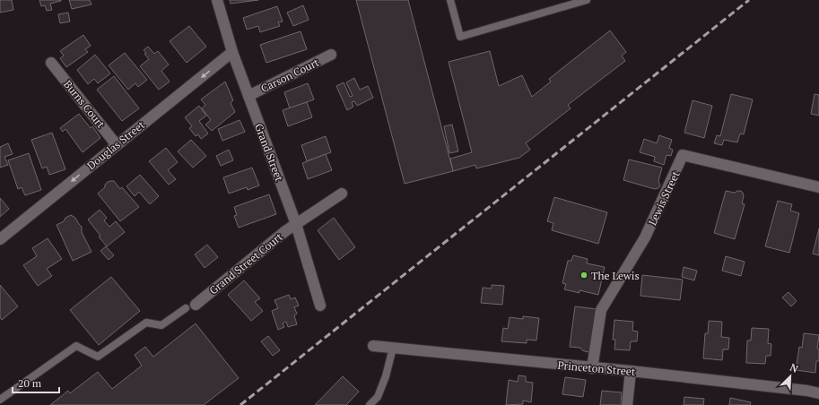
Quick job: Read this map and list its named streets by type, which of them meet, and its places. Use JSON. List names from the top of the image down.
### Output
{
  "streets": {
    "street": [
      "Carson Court",
      "Burns Court",
      "Douglas Street",
      "Grand Street",
      "Lewis Street",
      "Grand Street Court",
      "Princeton Street"
    ]
  },
  "crossings": [
    ["Carson Court", "Grand Street"],
    ["Burns Court", "Douglas Street"],
    ["Douglas Street", "Grand Street"],
    ["Grand Street", "Grand Street Court"],
    ["Lewis Street", "Princeton Street"]
  ],
  "one_way": ["Douglas Street"],
  "places": ["The Lewis"],
  "scale_bar": "20 m",
  "north": "top right"
}
